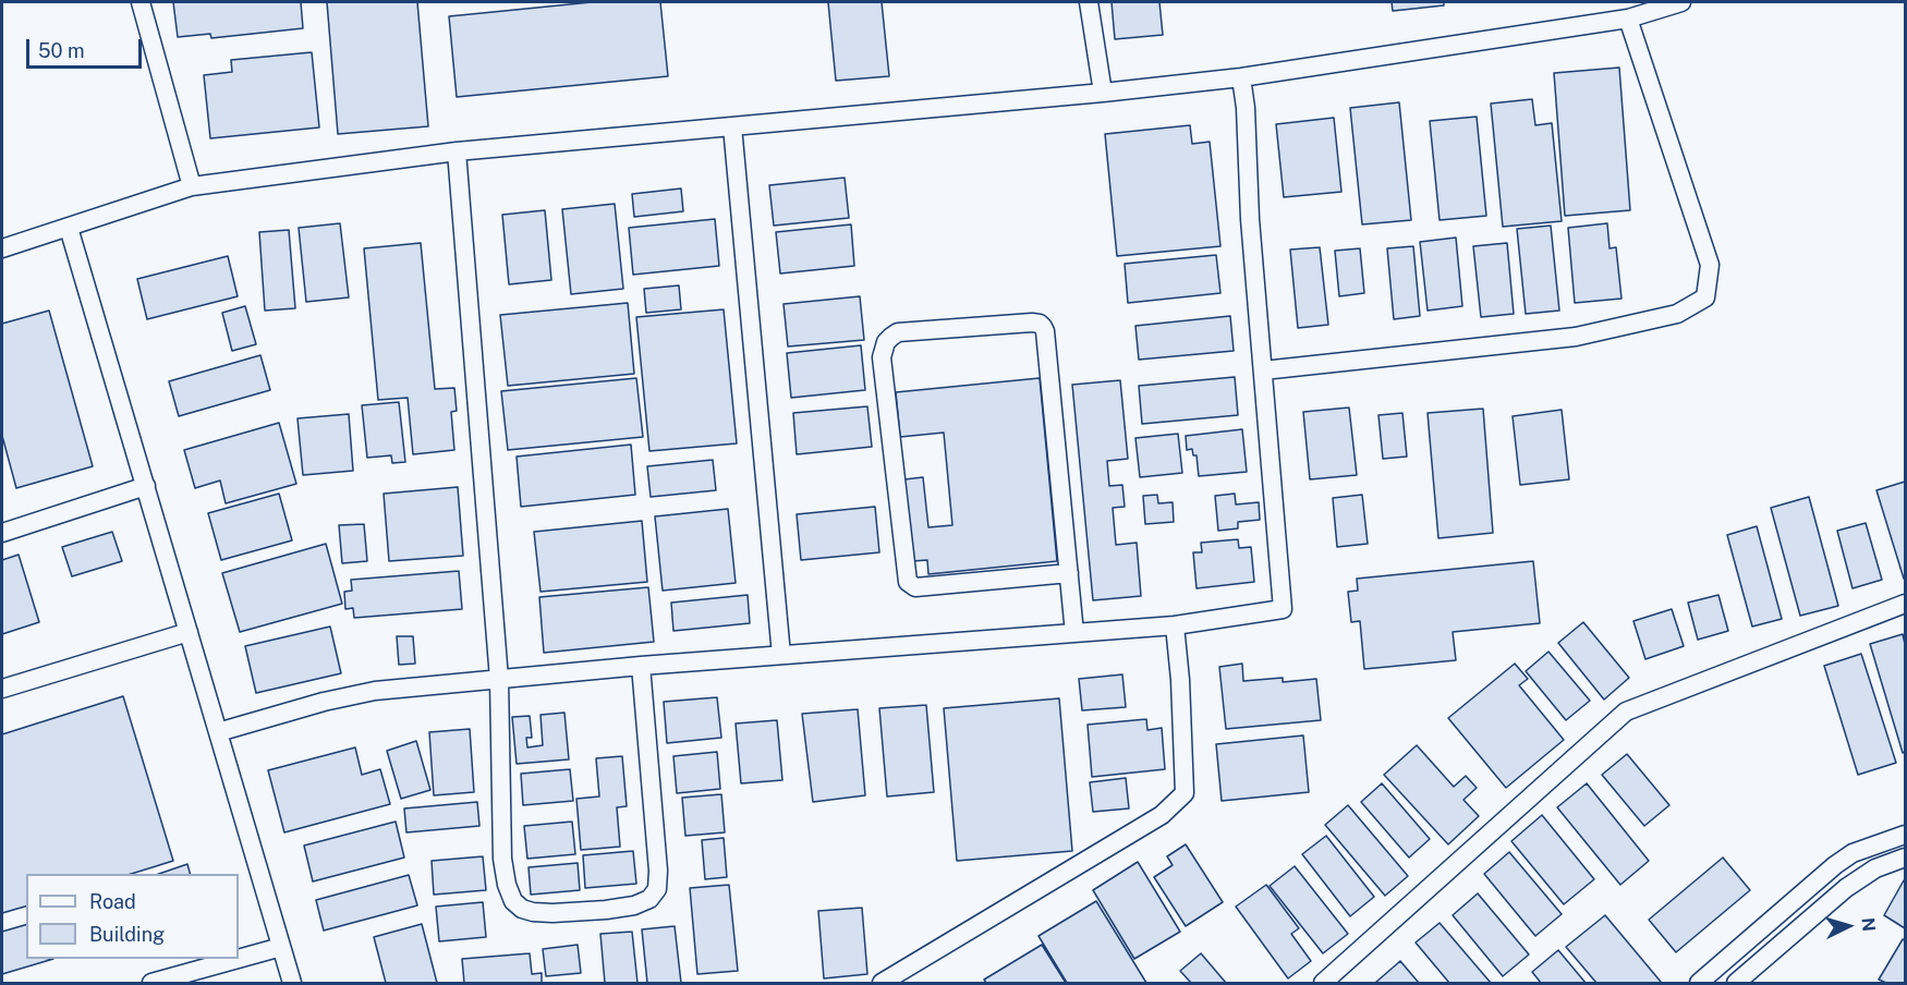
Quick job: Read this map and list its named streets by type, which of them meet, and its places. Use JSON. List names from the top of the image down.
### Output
{
  "legend": ["Road", "Building"],
  "scale_bar": "50 m",
  "north": "right"
}
